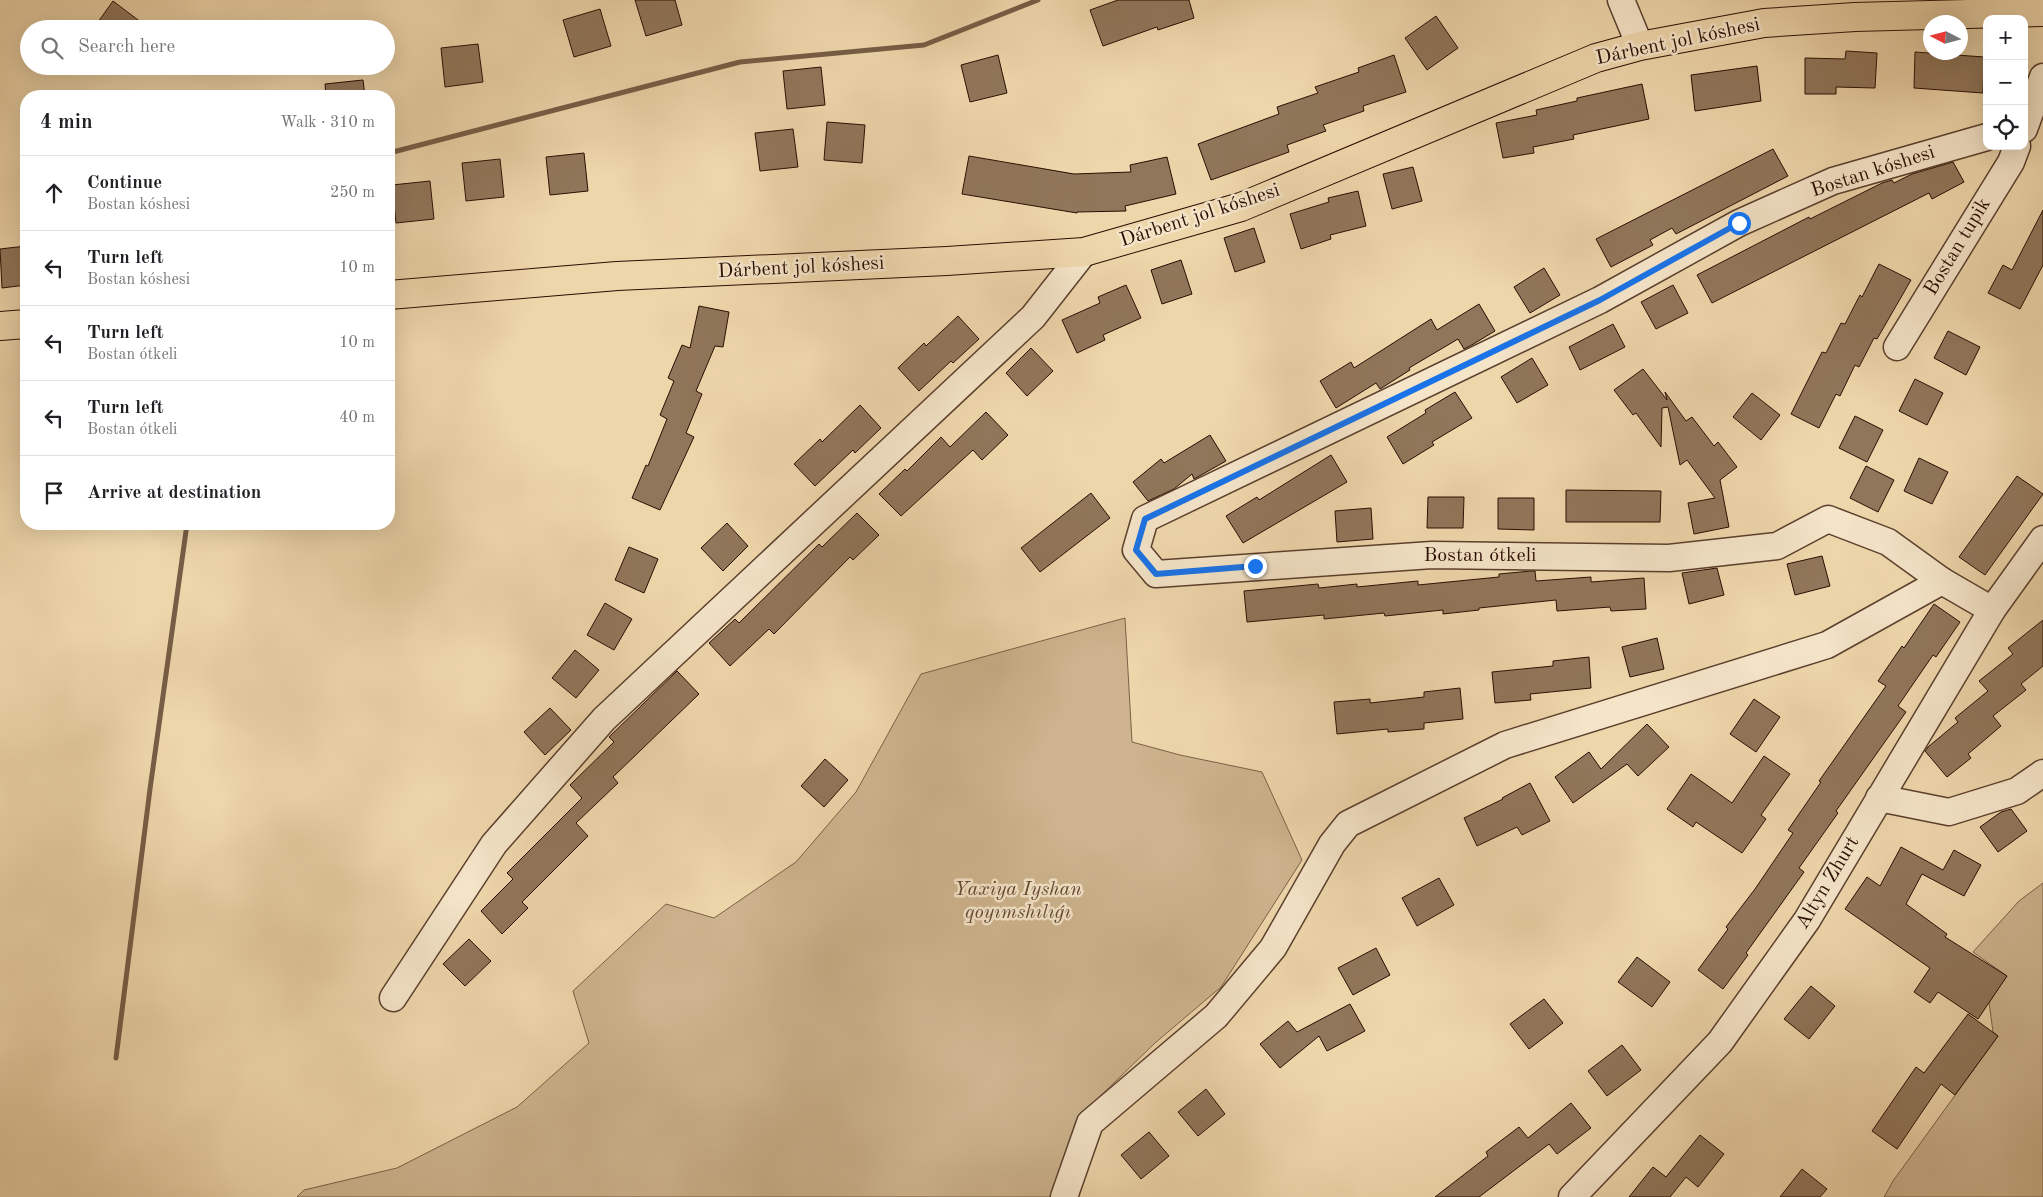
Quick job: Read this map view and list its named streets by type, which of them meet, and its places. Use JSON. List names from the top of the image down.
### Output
{
  "streets": {
    "main road": ["Dárbent jol kóshesi"],
    "street": [
      "Bostan kóshesi",
      "Bostan tupik",
      "Bostan ótkeli",
      "Altyn Zhurt"
    ]
  },
  "crossings": [
    ["Bostan kóshesi", "Bostan ótkeli"]
  ],
  "parks": ["Yaxiya Iyshan qoyımshılıǵı"],
  "north": "left",
  "page": {
    "map_buttons": ["+", "−"],
    "search": "Search here",
    "heading": ["4 min", "Walk · 310 m"],
    "list": [
      ["Continue", "Bostan kóshesi", "250 m"],
      ["Turn left", "Bostan kóshesi", "10 m"],
      ["Turn left", "Bostan ótkeli", "10 m"],
      ["Turn left", "Bostan ótkeli", "40 m"],
      "Arrive at destination"
    ]
  }
}
